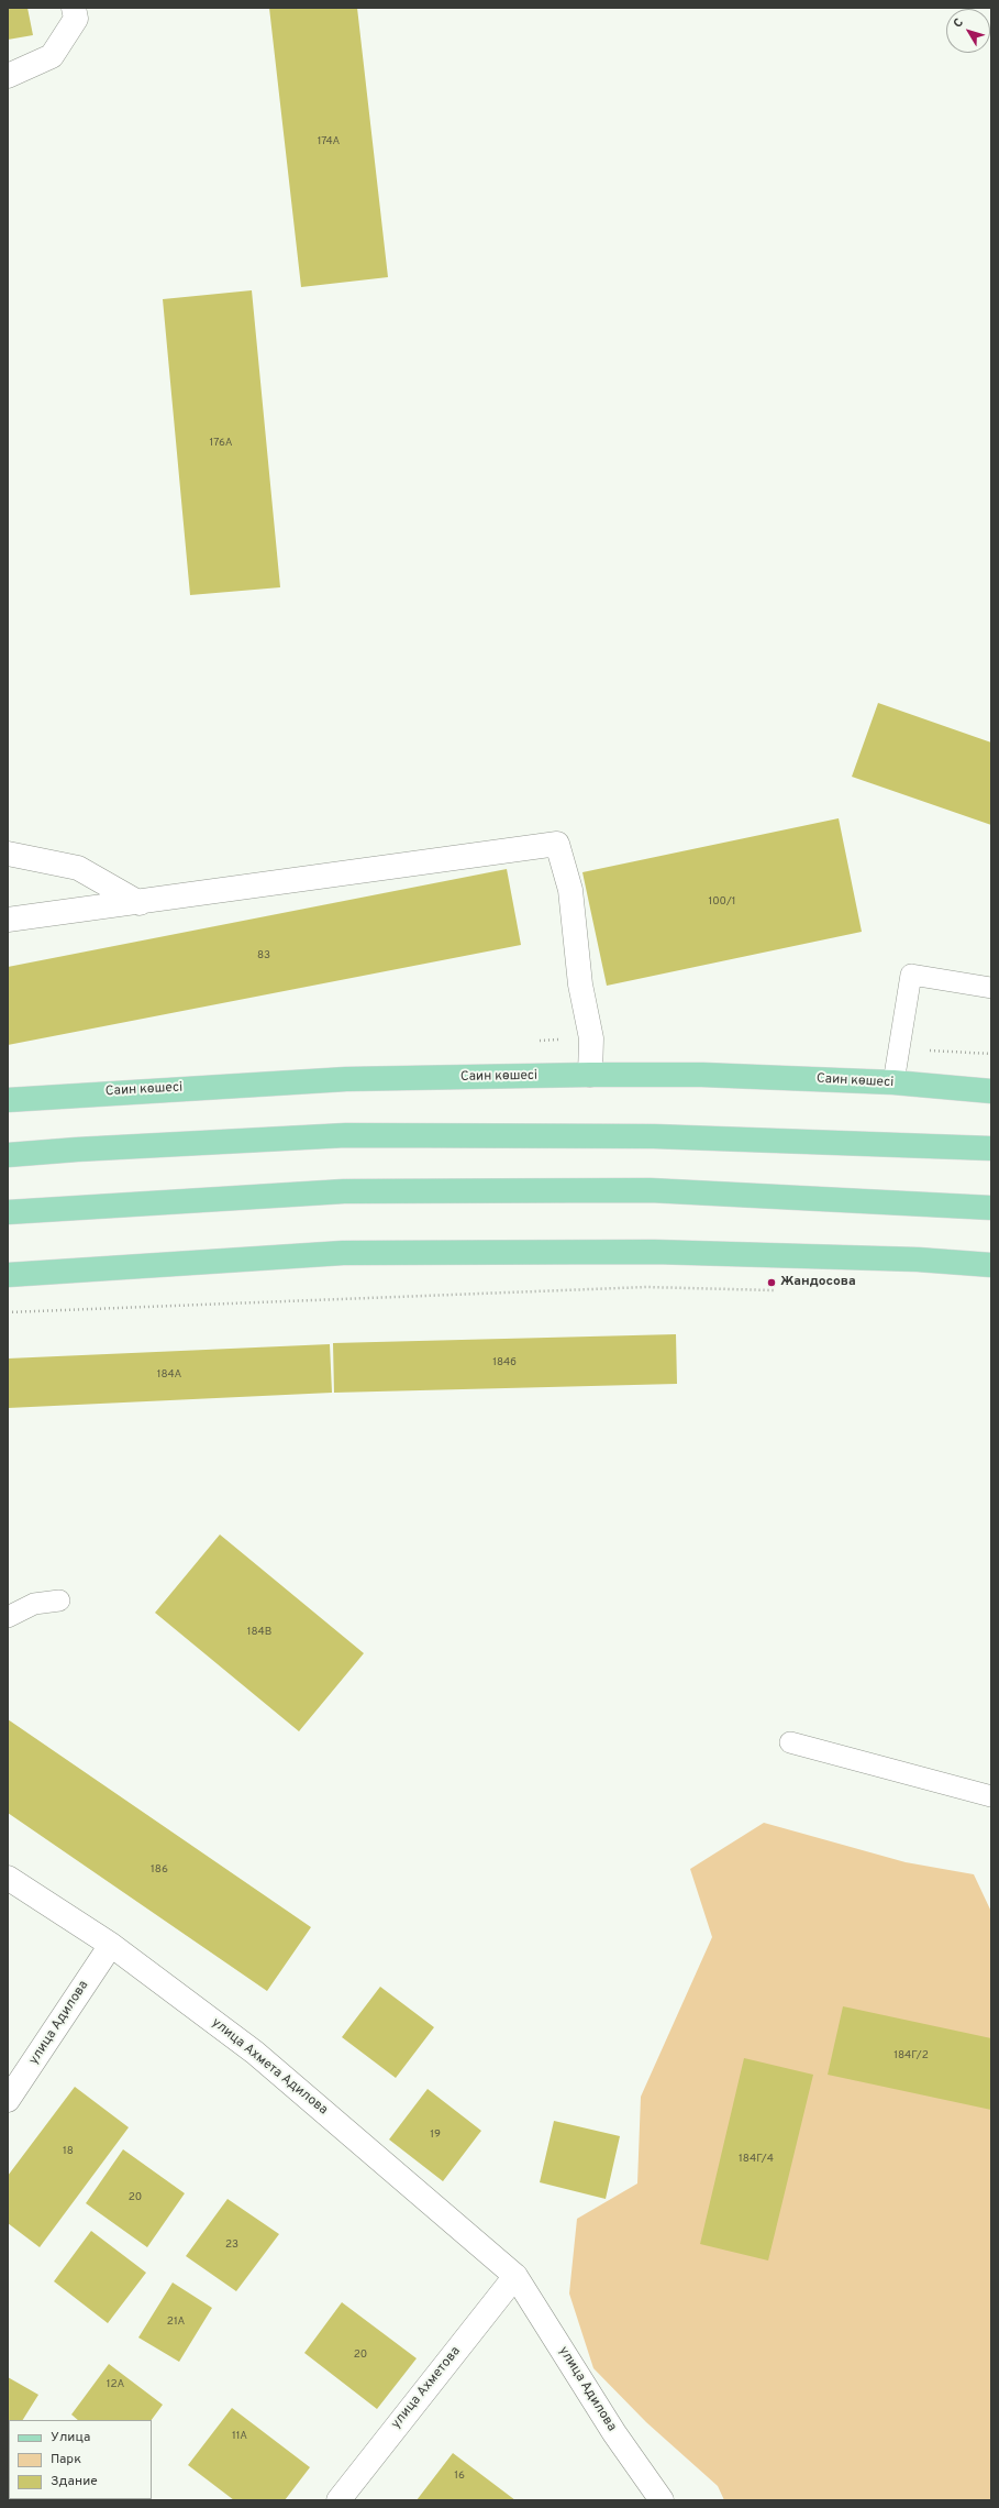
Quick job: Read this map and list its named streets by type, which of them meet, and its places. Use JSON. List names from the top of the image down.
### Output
{
  "streets": {
    "main road": ["Саин көшесі"],
    "street": ["улица Адилова", "улица Ахмета Адилова", "улица Ахметова"]
  },
  "crossings": [
    ["улица Адилова", "улица Ахмета Адилова"],
    ["улица Адилова", "улица Ахметова"],
    ["улица Ахмета Адилова", "улица Ахметова"]
  ],
  "places": ["Жандосова"],
  "house_numbers": [
    "174А",
    "176А",
    "100/1",
    "83",
    "184б",
    "184А",
    "184В",
    "186",
    "184Г/2",
    "19",
    "18",
    "184Г/4",
    "20",
    "23",
    "21А",
    "20",
    "12А",
    "11А",
    "16"
  ],
  "legend": ["Улица", "Парк", "Здание"],
  "north": "top left"
}
